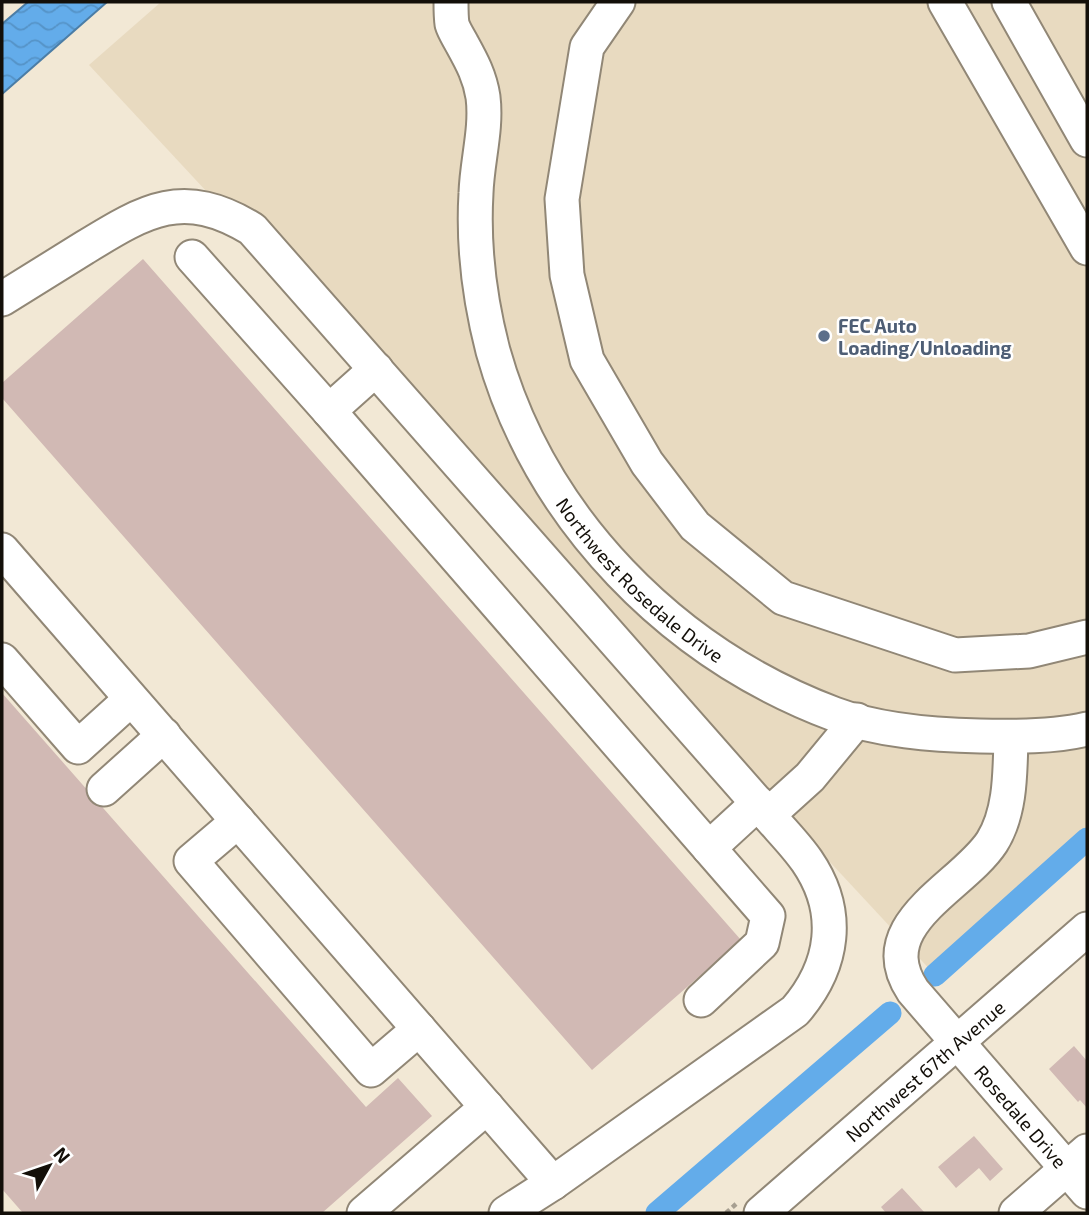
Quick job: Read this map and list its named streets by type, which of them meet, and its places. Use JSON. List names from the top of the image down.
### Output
{
  "streets": {
    "street": ["Northwest Rosedale Drive", "Northwest 67th Avenue", "Rosedale Drive"]
  },
  "crossings": [
    ["Northwest Rosedale Drive", "Rosedale Drive"],
    ["Northwest 67th Avenue", "Rosedale Drive"]
  ],
  "places": ["FEC Auto Loading/Unloading"],
  "north": "top right"
}
